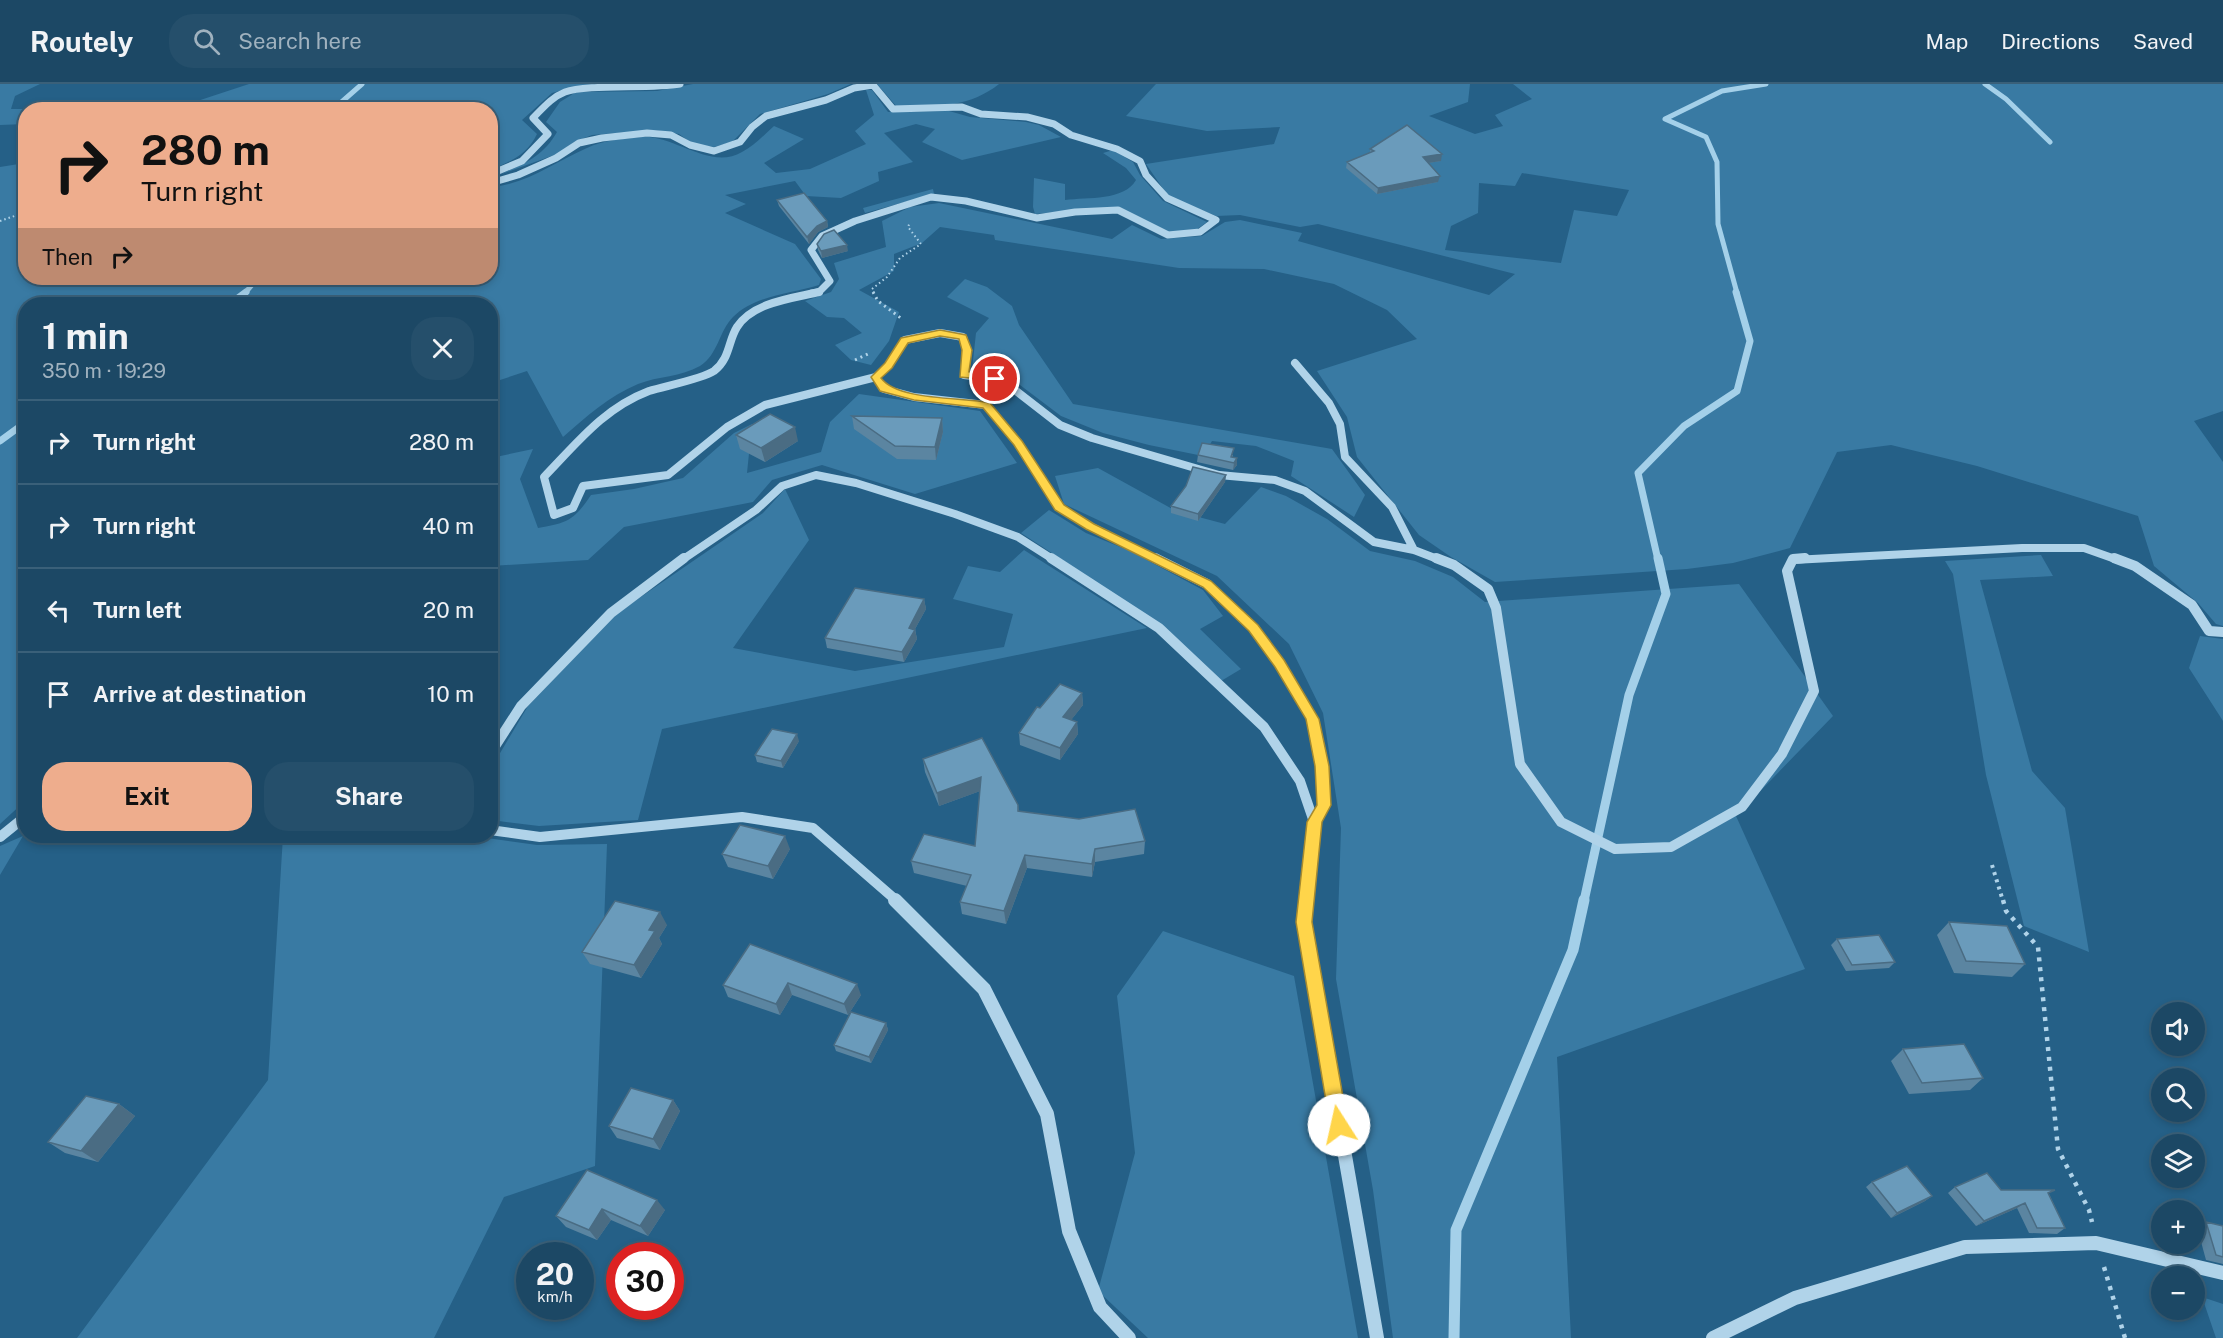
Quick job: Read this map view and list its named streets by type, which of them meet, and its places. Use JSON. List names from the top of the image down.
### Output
{
  "page": {
    "header": "Routely",
    "search": "Search here",
    "nav": ["Map", "Directions", "Saved"],
    "turn": ["280 m", "Turn right"],
    "then": "Then",
    "heading": ["1 min", "350 m · 19:29"],
    "list": [
      {
        "name": "Turn right",
        "value": "280 m"
      },
      {
        "name": "Turn right",
        "value": "40 m"
      },
      {
        "name": "Turn left",
        "value": "20 m"
      },
      {
        "name": "Arrive at destination",
        "value": "10 m"
      }
    ],
    "buttons": ["Exit", "Share"],
    "map_buttons": ["+", "−"],
    "speed": "20 km/h",
    "limit": "30"
  }
}
